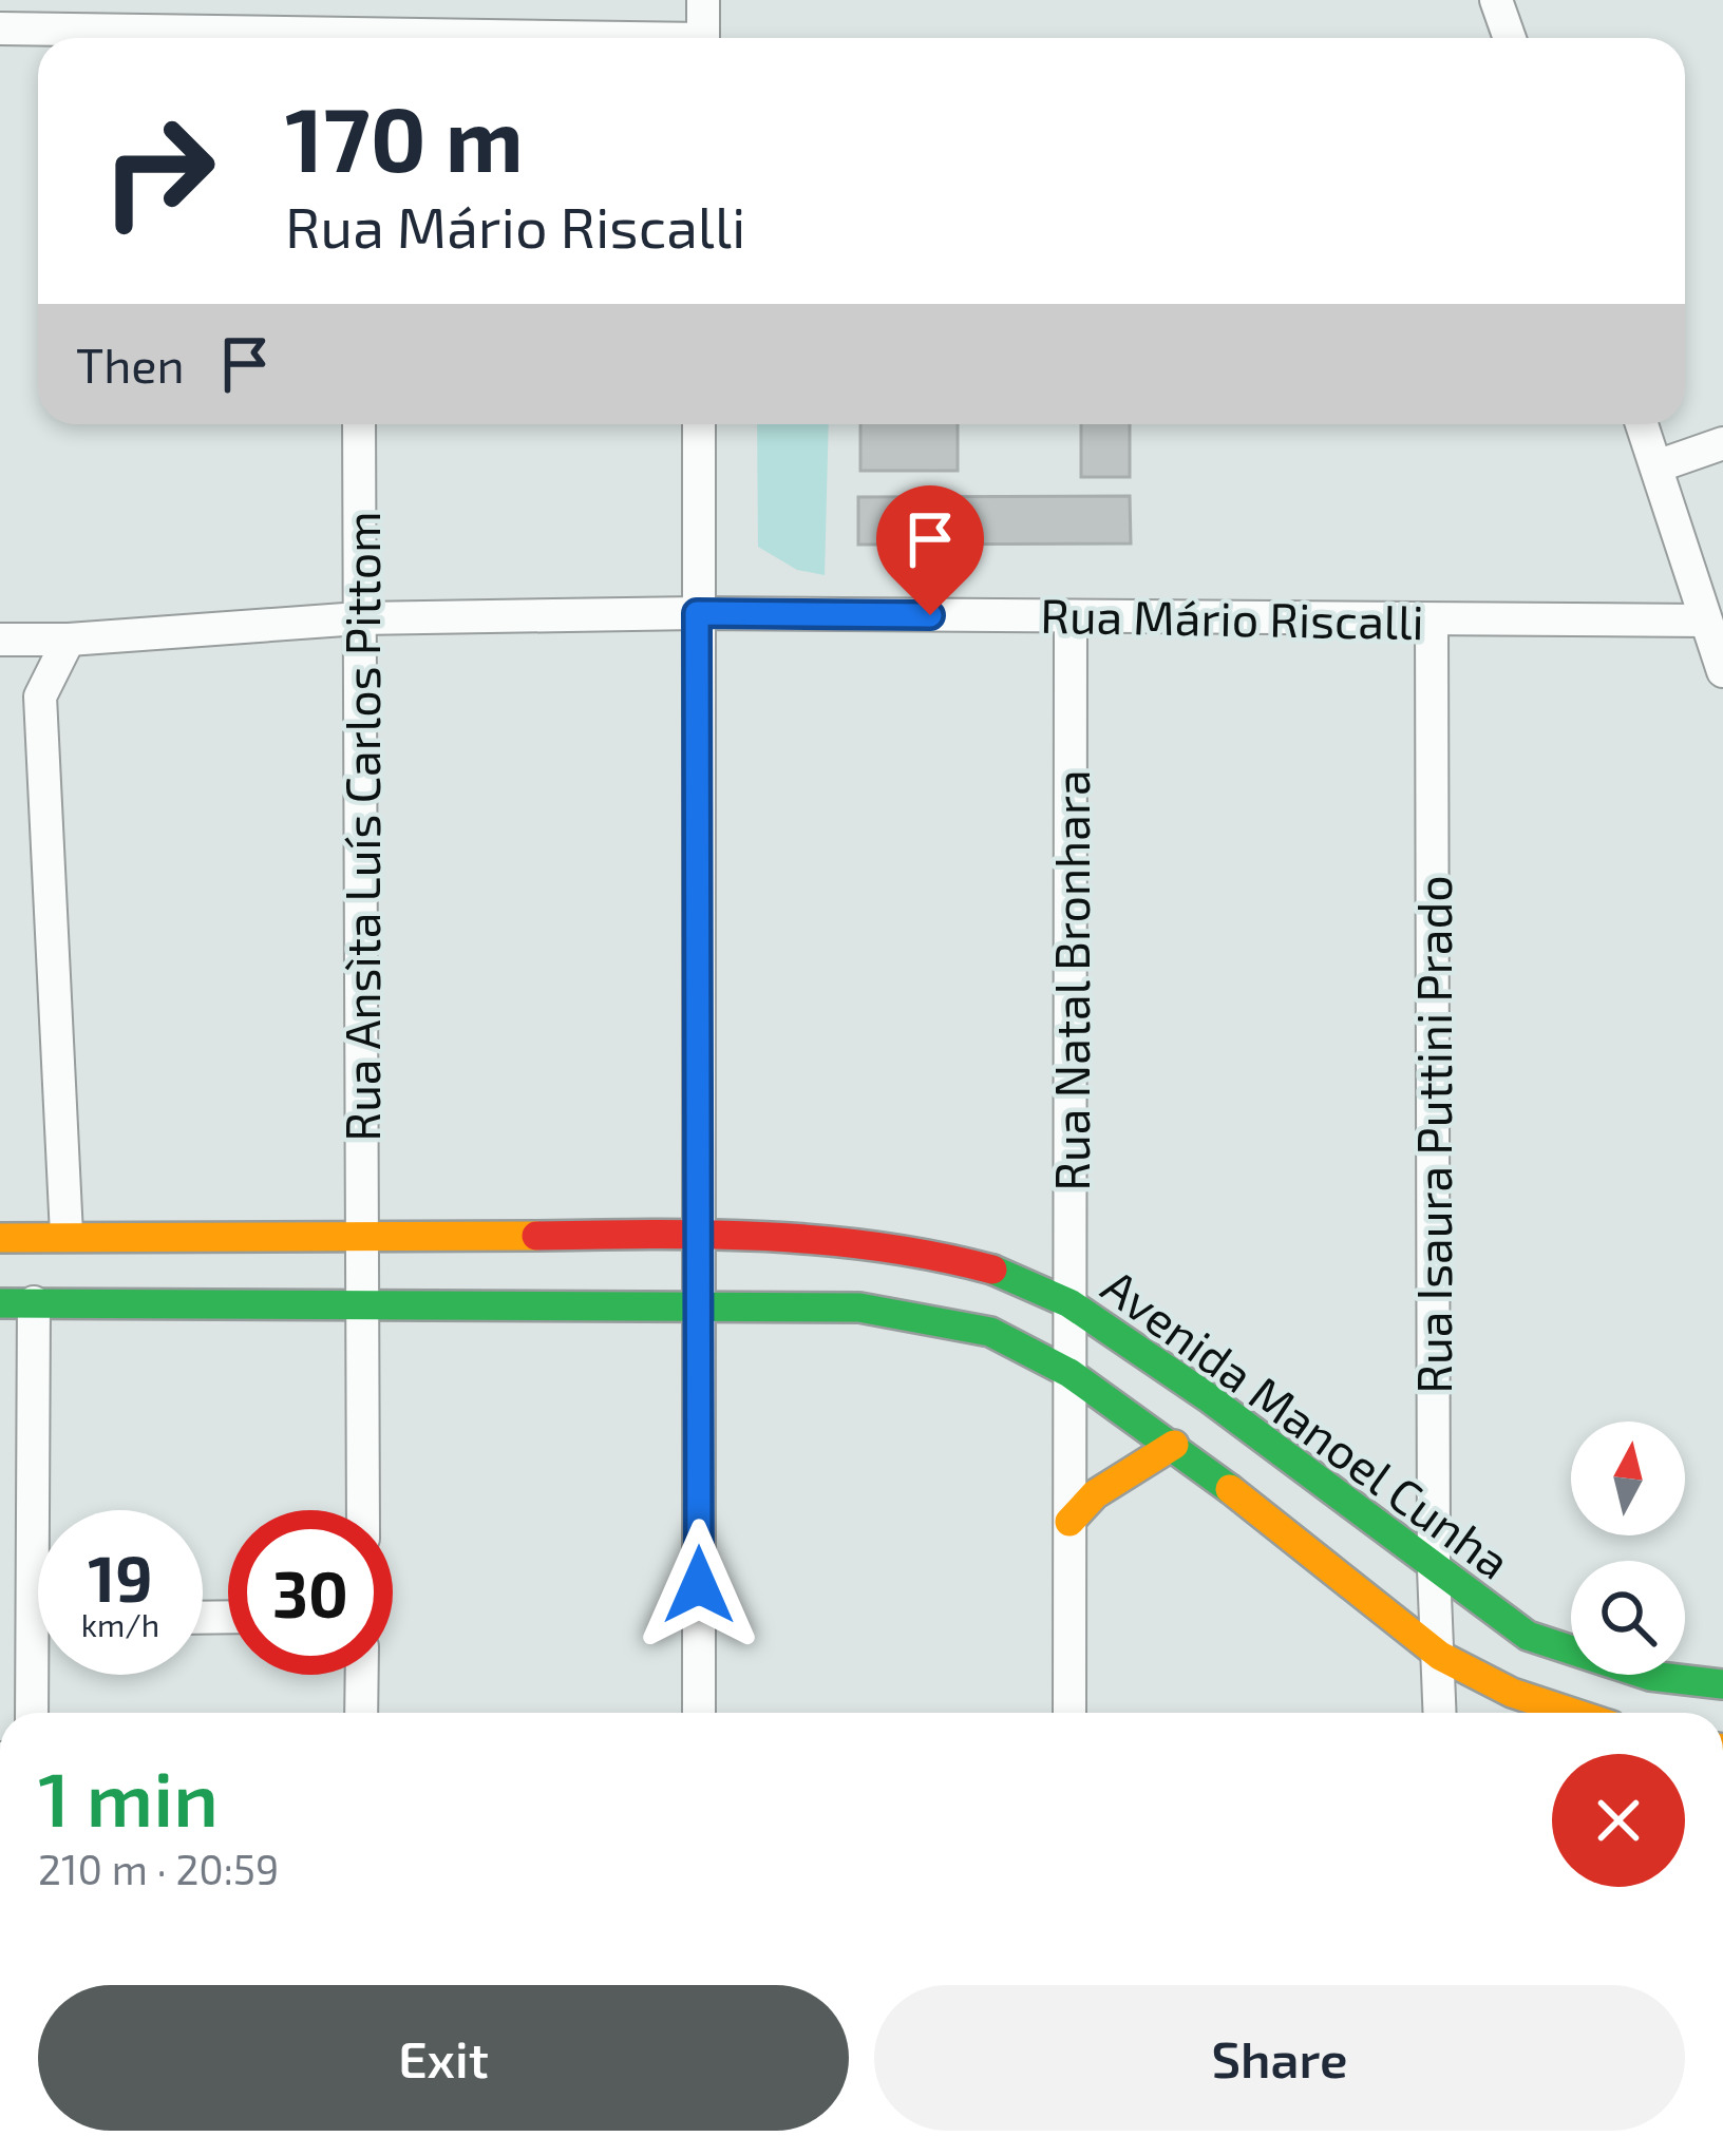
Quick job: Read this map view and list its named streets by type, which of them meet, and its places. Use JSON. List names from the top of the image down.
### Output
{
  "streets": {
    "street": [
      "Rua Mário Riscalli",
      "Rua Ansìta Luís Carlos Pittom",
      "Rua Natal Bronhara",
      "Rua Isaura Puttini Prado",
      "Avenida Manoel Cunha"
    ]
  },
  "crossings": [
    ["Rua Mário Riscalli", "Rua Ansìta Luís Carlos Pittom"],
    ["Rua Mário Riscalli", "Rua Natal Bronhara"],
    ["Rua Mário Riscalli", "Rua Isaura Puttini Prado"],
    ["Rua Ansìta Luís Carlos Pittom", "Avenida Manoel Cunha"],
    ["Rua Natal Bronhara", "Avenida Manoel Cunha"],
    ["Rua Isaura Puttini Prado", "Avenida Manoel Cunha"]
  ],
  "north": "top",
  "page": {
    "turn": ["170 m", "Rua Mário Riscalli"],
    "then": "Then",
    "speed": "19 km/h",
    "limit": "30",
    "heading": ["1 min", "210 m · 20:59"],
    "buttons": ["Exit", "Share"]
  }
}
